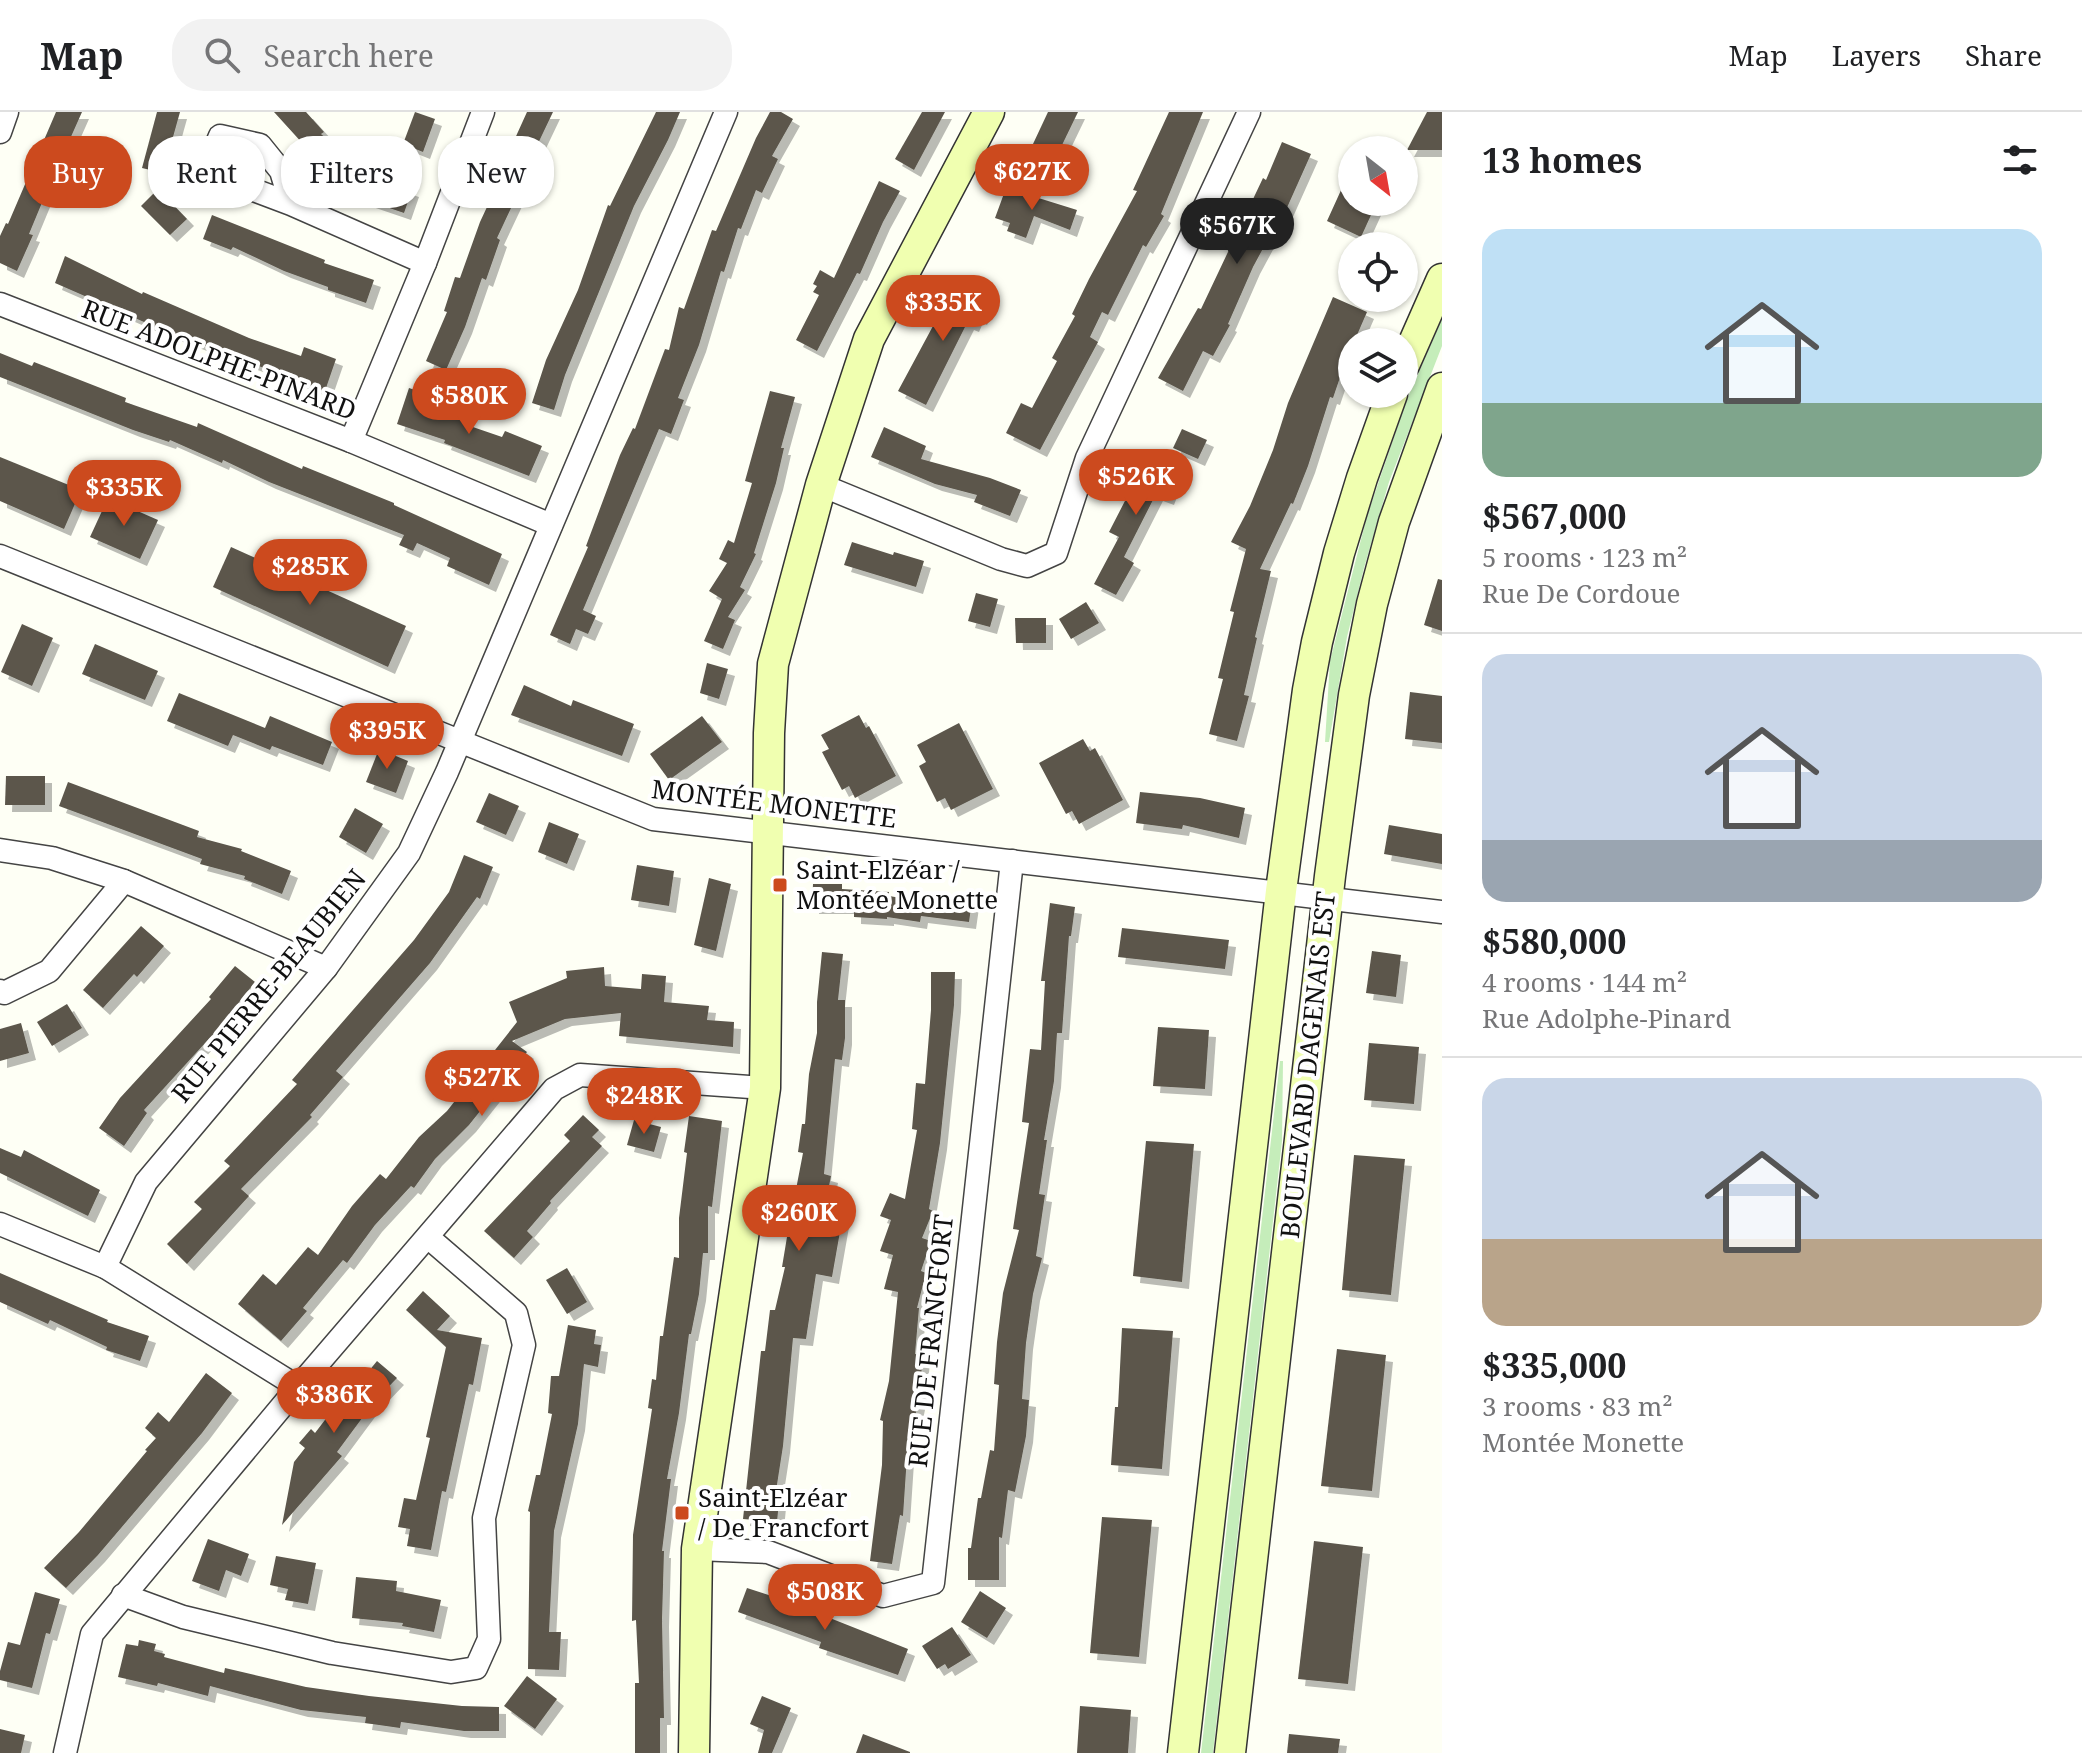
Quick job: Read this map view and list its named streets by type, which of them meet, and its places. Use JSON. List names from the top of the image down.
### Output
{
  "streets": {
    "main road": ["BOULEVARD DAGENAIS EST"],
    "street": [
      "RUE ADOLPHE-PINARD",
      "MONTÉE MONETTE",
      "RUE PIERRE-BEAUBIEN",
      "RUE DE FRANCFORT"
    ]
  },
  "crossings": [
    ["RUE ADOLPHE-PINARD", "RUE PIERRE-BEAUBIEN"],
    ["MONTÉE MONETTE", "RUE PIERRE-BEAUBIEN"],
    ["MONTÉE MONETTE", "BOULEVARD DAGENAIS EST"],
    ["MONTÉE MONETTE", "RUE DE FRANCFORT"]
  ],
  "places": {
    "transit": ["Saint-Elzéar / Montée Monette", "Saint-Elzéar / De Francfort"]
  },
  "north": "bottom right",
  "page": {
    "header": "Map",
    "search": "Search here",
    "nav": ["Map", "Layers", "Share"],
    "heading": "13 homes",
    "chip": [
      "Buy",
      "Rent",
      "Filters",
      "New"
    ],
    "price": [
      "$627K",
      "$567K",
      "$335K",
      "$580K",
      "$526K",
      "$335K",
      "$285K",
      "$395K",
      "$527K",
      "$248K",
      "$260K",
      "$386K",
      "$508K"
    ],
    "list": [
      {
        "name": "$567,000",
        "note": "5 rooms · 123 m² · Rue De Cordoue"
      },
      {
        "name": "$580,000",
        "note": "4 rooms · 144 m² · Rue Adolphe-Pinard"
      },
      {
        "name": "$335,000",
        "note": "3 rooms · 83 m² · Montée Monette"
      }
    ]
  }
}
